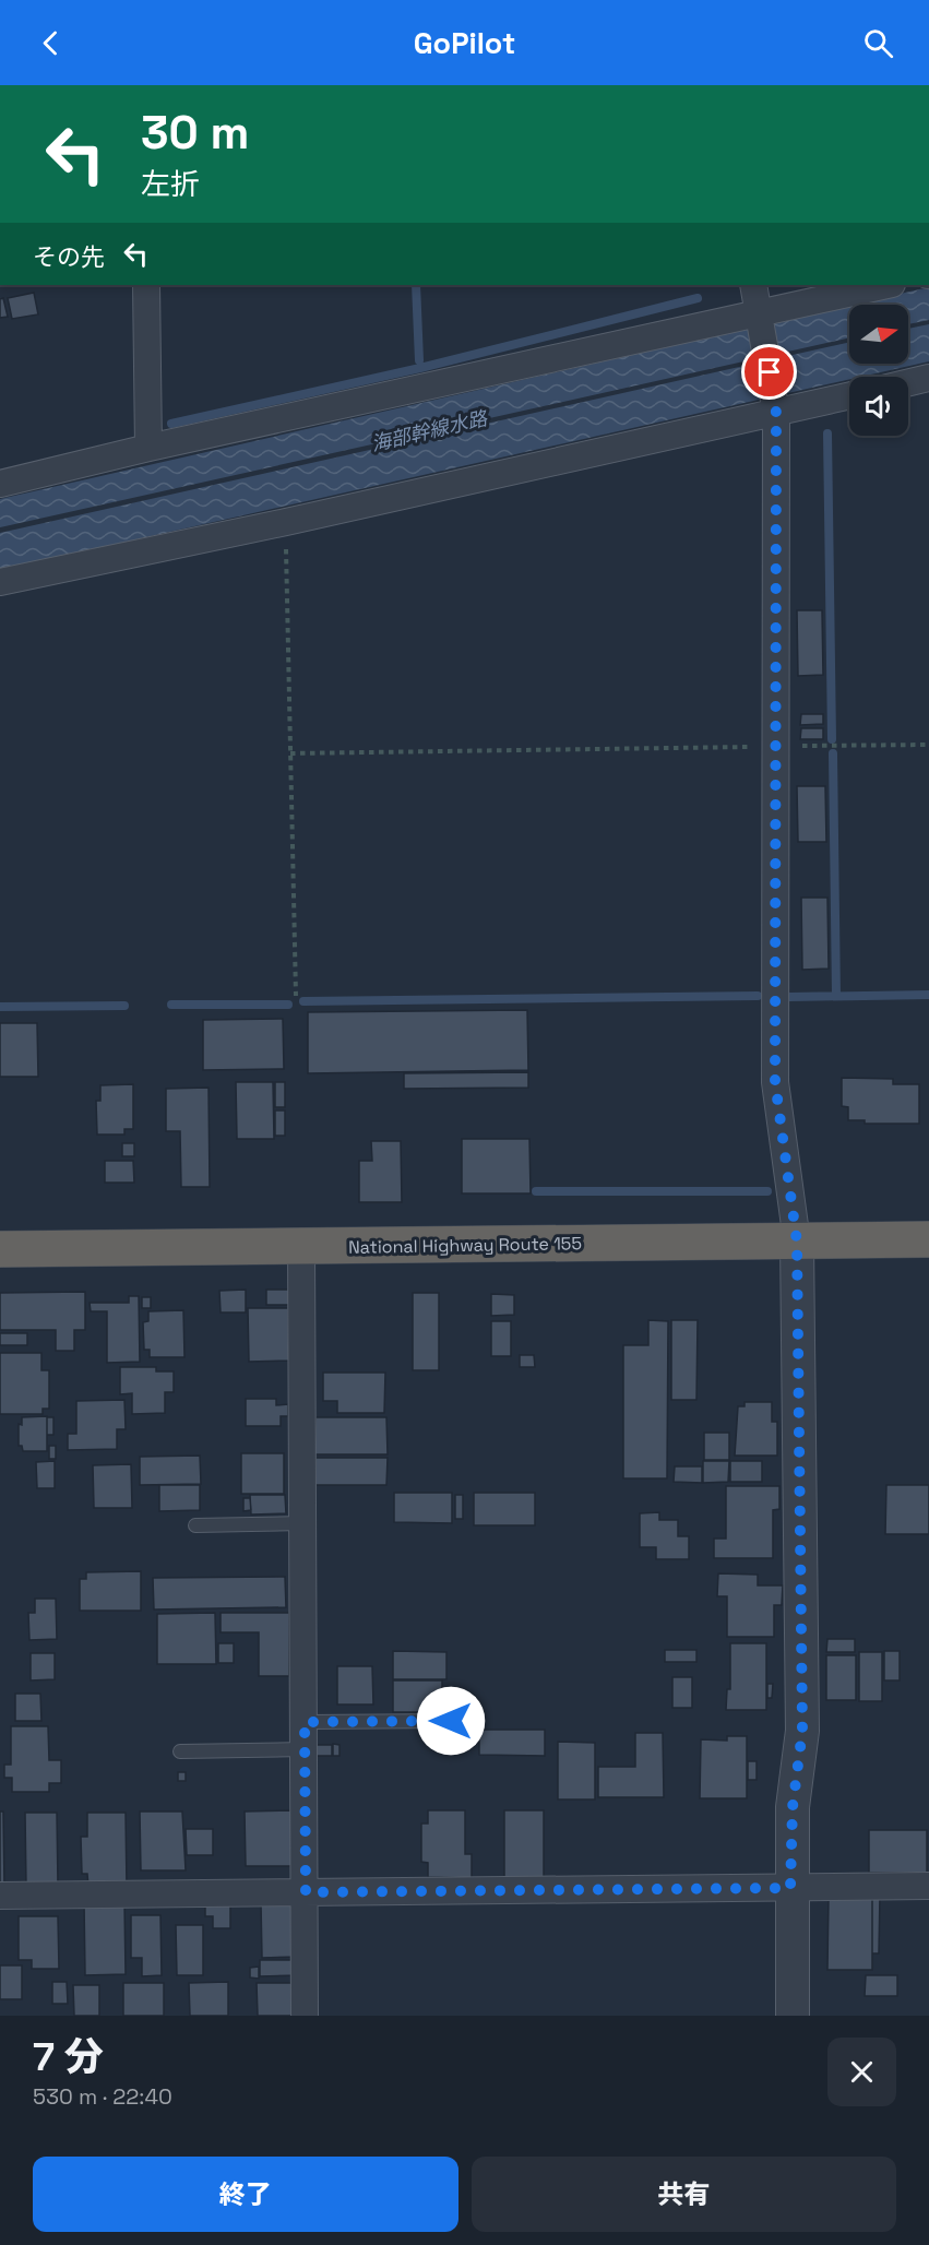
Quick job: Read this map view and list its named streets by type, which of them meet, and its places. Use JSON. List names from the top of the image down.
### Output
{
  "streets": {
    "highway": ["National Highway Route 155"]
  },
  "water": ["海部幹線水路"],
  "north": "right",
  "page": {
    "header": "GoPilot",
    "turn": ["30 m", "左折"],
    "then": "その先",
    "heading": ["7 分", "530 m · 22:40"],
    "buttons": ["終了", "共有"]
  }
}
